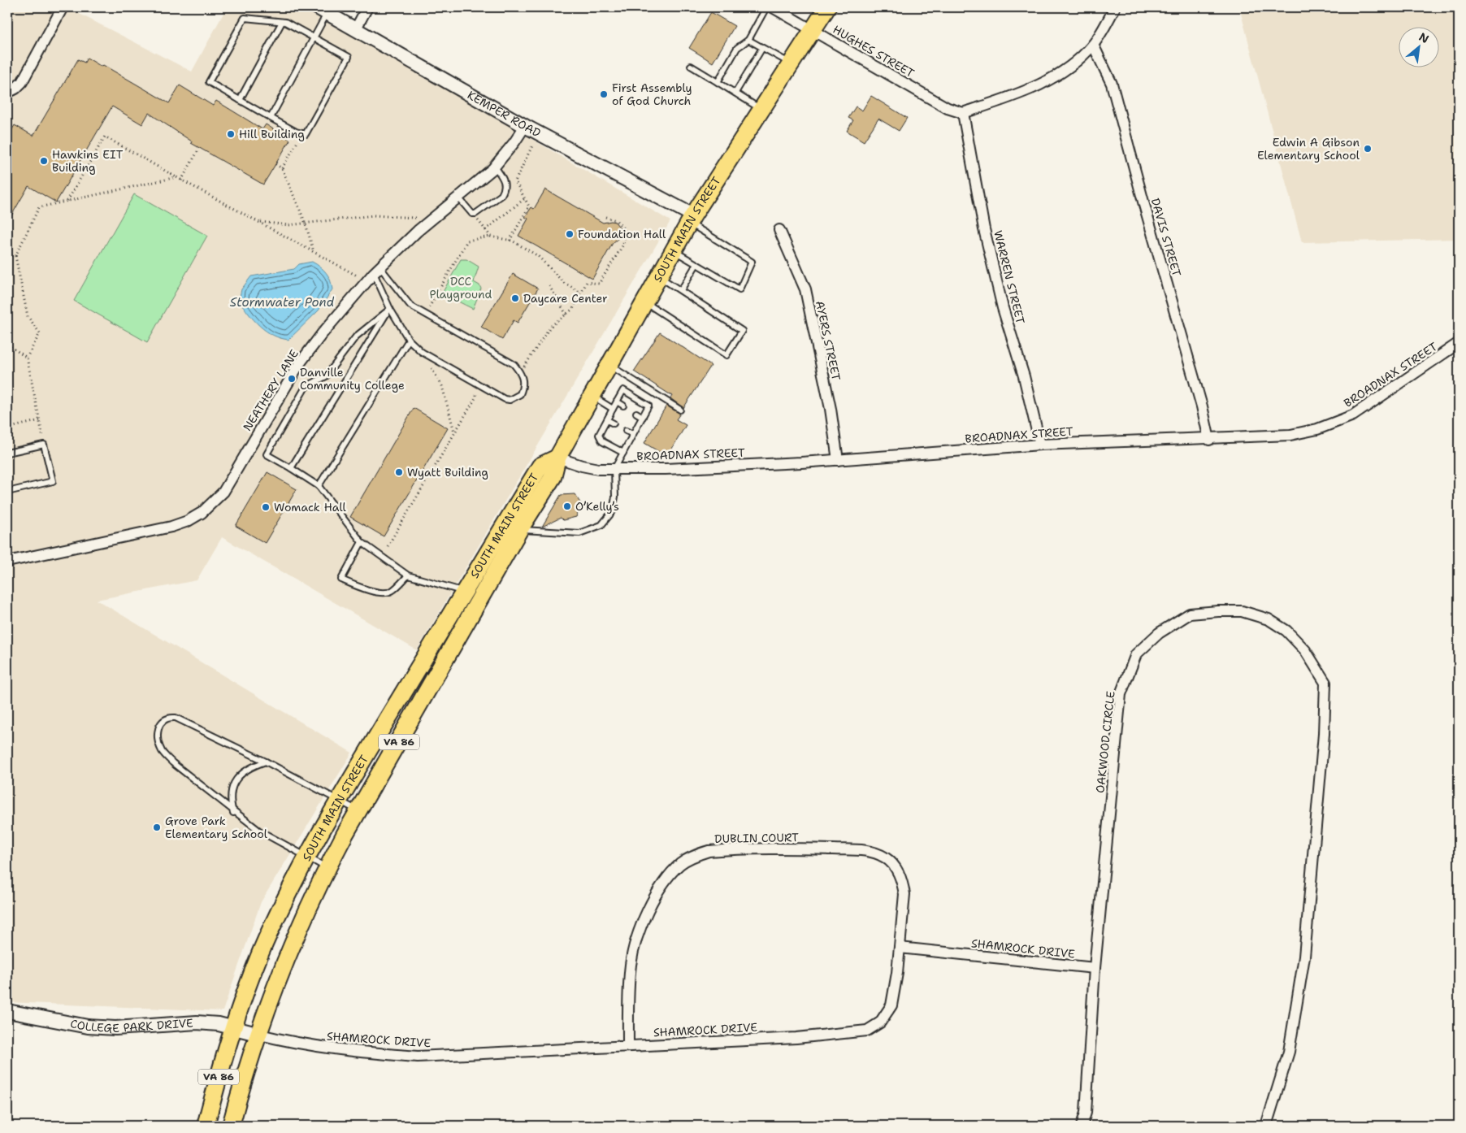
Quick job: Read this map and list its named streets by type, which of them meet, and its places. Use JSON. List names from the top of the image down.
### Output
{
  "streets": {
    "main road": ["SOUTH MAIN STREET", "VA 86"],
    "street": [
      "HUGHES STREET",
      "KEMPER ROAD",
      "DAVIS STREET",
      "WARREN STREET",
      "AYERS STREET",
      "BROADNAX STREET",
      "NEATHERY LANE",
      "OAKWOOD CIRCLE",
      "DUBLIN COURT",
      "SHAMROCK DRIVE",
      "COLLEGE PARK DRIVE"
    ]
  },
  "crossings": [
    ["HUGHES STREET", "SOUTH MAIN STREET"],
    ["HUGHES STREET", "WARREN STREET"],
    ["KEMPER ROAD", "SOUTH MAIN STREET"],
    ["KEMPER ROAD", "NEATHERY LANE"],
    ["SOUTH MAIN STREET", "BROADNAX STREET"],
    ["SOUTH MAIN STREET", "SHAMROCK DRIVE"],
    ["SOUTH MAIN STREET", "COLLEGE PARK DRIVE"],
    ["DAVIS STREET", "BROADNAX STREET"],
    ["WARREN STREET", "BROADNAX STREET"],
    ["AYERS STREET", "BROADNAX STREET"],
    ["OAKWOOD CIRCLE", "SHAMROCK DRIVE"],
    ["DUBLIN COURT", "SHAMROCK DRIVE"],
    ["SHAMROCK DRIVE", "COLLEGE PARK DRIVE"]
  ],
  "water": ["Stormwater Pond"],
  "parks": ["DCC Playground"],
  "places": [
    "First Assembly of God Church",
    "Hill Building",
    "Edwin A Gibson Elementary School",
    "Hawkins EIT Building",
    "Foundation Hall",
    "Daycare Center",
    "Danville Community College",
    "Wyatt Building",
    "O’Kelly’s",
    "Womack Hall",
    "Grove Park Elementary School"
  ],
  "north": "top right"
}
